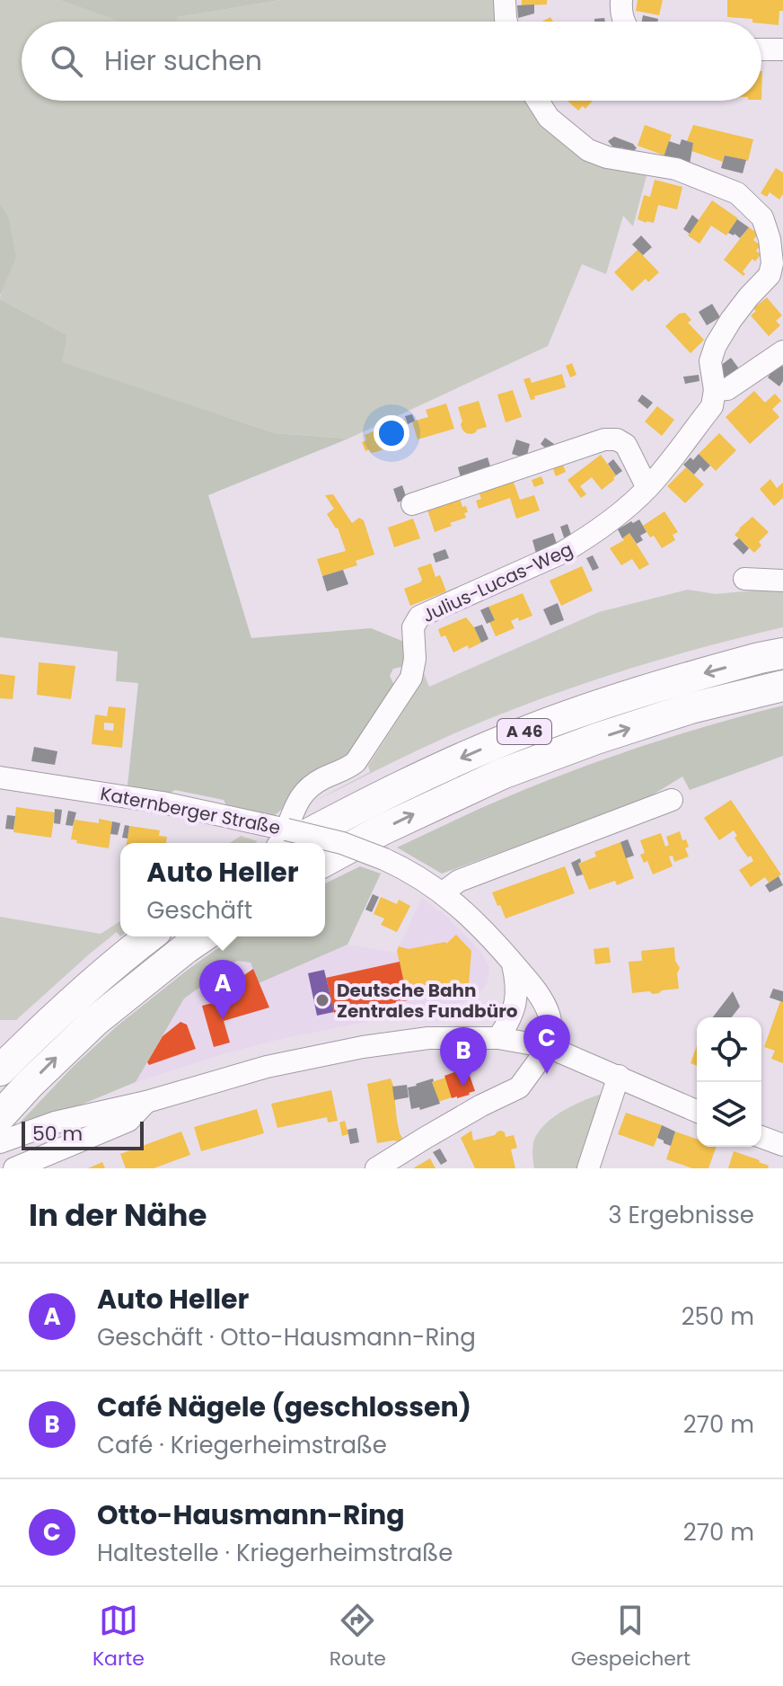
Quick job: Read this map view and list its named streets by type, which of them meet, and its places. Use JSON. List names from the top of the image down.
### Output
{
  "streets": {
    "highway": ["A 46"],
    "street": ["Julius-Lucas-Weg", "Katernberger Straße"]
  },
  "crossings": [
    ["Julius-Lucas-Weg", "A 46"],
    ["Julius-Lucas-Weg", "Katernberger Straße"],
    ["A 46", "Katernberger Straße"]
  ],
  "places": ["Deutsche Bahn Zentrales Fundbüro"],
  "scale_bar": "50 m",
  "page": {
    "search": "Hier suchen",
    "popup": ["Auto Heller", "Geschäft"],
    "pins": ["A", "C", "B"],
    "scale": "50 m",
    "heading": ["In der Nähe", "3 Ergebnisse"],
    "list": [
      {
        "mark": "A",
        "name": "Auto Heller",
        "note": "Geschäft · Otto-Hausmann-Ring",
        "value": "250 m"
      },
      {
        "mark": "B",
        "name": "Café Nägele (geschlossen)",
        "note": "Café · Kriegerheimstraße",
        "value": "270 m"
      },
      {
        "mark": "C",
        "name": "Otto-Hausmann-Ring",
        "note": "Haltestelle · Kriegerheimstraße",
        "value": "270 m"
      }
    ],
    "nav": ["Karte", "Route", "Gespeichert"]
  }
}
